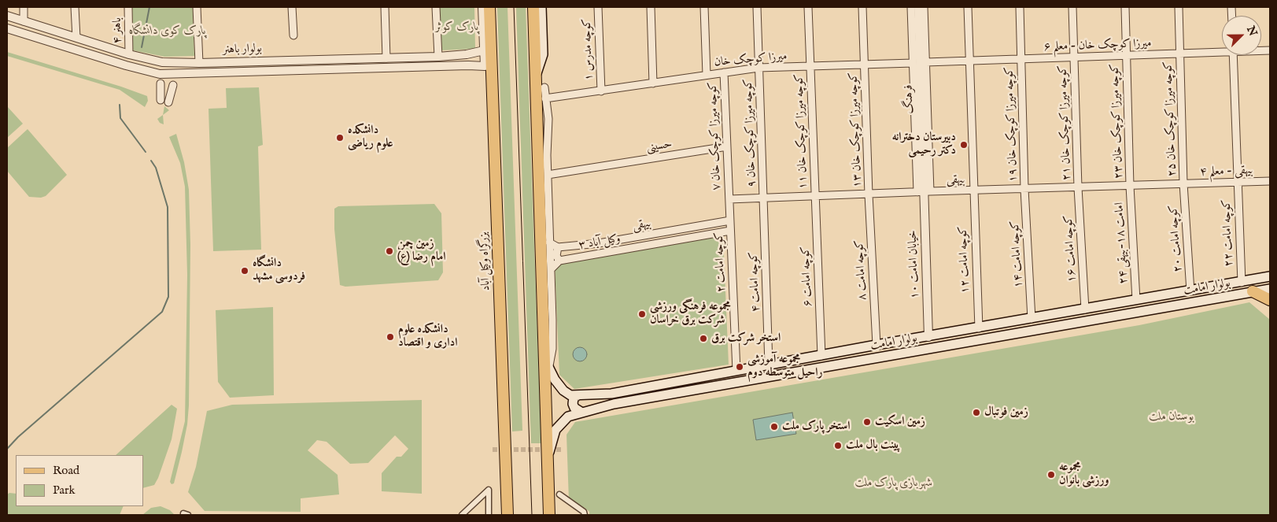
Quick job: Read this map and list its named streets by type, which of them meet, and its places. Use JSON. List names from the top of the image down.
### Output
{
  "streets": {
    "main road": ["بزرگراه وکیل آباد", "بولوار امامت"],
    "street": [
      "باهنر ۴",
      "میرزا کوچک خان - معلم ۶",
      "بولوار باهنر",
      "کوچه مدرس ۱",
      "میرزا کوچک خان",
      "فرهنگ",
      "کوچه میرزا کوچک خان ۲۵",
      "کوچه میرزا کوچک خان ۲۳",
      "کوچه میرزا کوچک خان ۲۱",
      "کوچه میرزا کوچک خان ۱۹",
      "کوچه میرزا کوچک خان ۱۳",
      "کوچه میرزا کوچک خان ۱۱",
      "کوچه میرزا کوچک خان ۹",
      "کوچه میرزا کوچک خان ۷",
      "حسینی",
      "بیهقی - معلم ۴",
      "بیهقی",
      "کوچه امامت ۲۲",
      "کوچه امامت ۲۰",
      "۳ وکیل آباد",
      "امامت ۱۸-بیهقی ۲۴",
      "کوچه امامت ۱۶",
      "کوچه امامت ۱۴",
      "کوچه امامت ۱۲",
      "کوچه امامت ۲",
      "خیابان امامت ۱۰",
      "کوچه امامت ۸",
      "کوچه امامت ۶",
      "کوچه امامت ۴"
    ]
  },
  "crossings": [
    ["باهنر ۴", "بولوار باهنر"],
    ["میرزا کوچک خان - معلم ۶", "کوچه میرزا کوچک خان ۲۵"],
    ["میرزا کوچک خان - معلم ۶", "کوچه میرزا کوچک خان ۲۳"],
    ["میرزا کوچک خان - معلم ۶", "کوچه میرزا کوچک خان ۲۱"],
    ["میرزا کوچک خان - معلم ۶", "کوچه میرزا کوچک خان ۱۹"],
    ["میرزا کوچک خان - معلم ۶", "کوچه امامت ۱۲"],
    ["کوچه مدرس ۱", "میرزا کوچک خان"],
    ["میرزا کوچک خان", "کوچه میرزا کوچک خان ۱۳"],
    ["میرزا کوچک خان", "کوچه میرزا کوچک خان ۱۱"],
    ["میرزا کوچک خان", "کوچه میرزا کوچک خان ۹"],
    ["میرزا کوچک خان", "کوچه میرزا کوچک خان ۷"],
    ["فرهنگ", "بیهقی"],
    ["فرهنگ", "خیابان امامت ۱۰"],
    ["کوچه میرزا کوچک خان ۲۵", "بیهقی - معلم ۴"],
    ["کوچه میرزا کوچک خان ۲۵", "بیهقی"],
    ["کوچه میرزا کوچک خان ۲۵", "کوچه امامت ۲۰"],
    ["کوچه میرزا کوچک خان ۲۳", "بیهقی"],
    ["کوچه میرزا کوچک خان ۲۳", "امامت ۱۸-بیهقی ۲۴"],
    ["کوچه میرزا کوچک خان ۲۱", "بیهقی"],
    ["کوچه میرزا کوچک خان ۲۱", "کوچه امامت ۱۶"],
    ["کوچه میرزا کوچک خان ۱۹", "بیهقی"],
    ["کوچه میرزا کوچک خان ۱۹", "کوچه امامت ۱۴"],
    ["کوچه میرزا کوچک خان ۱۳", "بیهقی"],
    ["کوچه میرزا کوچک خان ۱۳", "کوچه امامت ۸"],
    ["کوچه میرزا کوچک خان ۱۱", "بیهقی"],
    ["کوچه میرزا کوچک خان ۱۱", "کوچه امامت ۶"],
    ["کوچه میرزا کوچک خان ۹", "بیهقی"],
    ["کوچه میرزا کوچک خان ۹", "کوچه امامت ۴"],
    ["کوچه میرزا کوچک خان ۷", "حسینی"],
    ["کوچه میرزا کوچک خان ۷", "بیهقی"],
    ["کوچه میرزا کوچک خان ۷", "کوچه امامت ۲"],
    ["بیهقی - معلم ۴", "بیهقی"],
    ["بیهقی - معلم ۴", "کوچه امامت ۲۲"],
    ["بیهقی - معلم ۴", "کوچه امامت ۲۰"],
    ["بیهقی", "کوچه امامت ۲۰"],
    ["بیهقی", "۳ وکیل آباد"],
    ["بیهقی", "امامت ۱۸-بیهقی ۲۴"],
    ["بیهقی", "کوچه امامت ۱۶"],
    ["بیهقی", "کوچه امامت ۱۴"],
    ["بیهقی", "کوچه امامت ۱۲"],
    ["بیهقی", "کوچه امامت ۲"],
    ["بیهقی", "خیابان امامت ۱۰"],
    ["بیهقی", "کوچه امامت ۸"],
    ["بیهقی", "کوچه امامت ۶"],
    ["بیهقی", "کوچه امامت ۴"],
    ["کوچه امامت ۲۲", "بولوار امامت"],
    ["کوچه امامت ۲۰", "بولوار امامت"],
    ["امامت ۱۸-بیهقی ۲۴", "بولوار امامت"],
    ["کوچه امامت ۱۶", "بولوار امامت"],
    ["کوچه امامت ۱۴", "بولوار امامت"],
    ["کوچه امامت ۱۲", "بولوار امامت"],
    ["کوچه امامت ۲", "بولوار امامت"],
    ["خیابان امامت ۱۰", "بولوار امامت"],
    ["کوچه امامت ۸", "بولوار امامت"],
    ["کوچه امامت ۶", "بولوار امامت"],
    ["کوچه امامت ۴", "بولوار امامت"]
  ],
  "parks": [
    "پارک کوثر",
    "پارک کوی دانشگاه",
    "بوستان ملت",
    "شهربازی پارک ملت"
  ],
  "places": [
    "دانشکده علوم ریاضی",
    "دبیرستان دخترانه دکتر رحیمی",
    "زمین چمن امام رضا (ع)",
    "دانشگاه فردوسی مشهد",
    "مجموعه فرهنگی ورزشی شرکت برق خراسان",
    "دانشکده علوم اداری و اقتصاد",
    "استخر شرکت برق",
    "مجموعه آموزشی راحیل متوسطه دوم",
    "زمین فوتبال",
    "زمین اسکیت",
    "استخر پارک ملت",
    "پینت بال ملت",
    "مجموعه ورزشی بانوان"
  ],
  "legend": ["Road", "Park"],
  "north": "top right"
}
